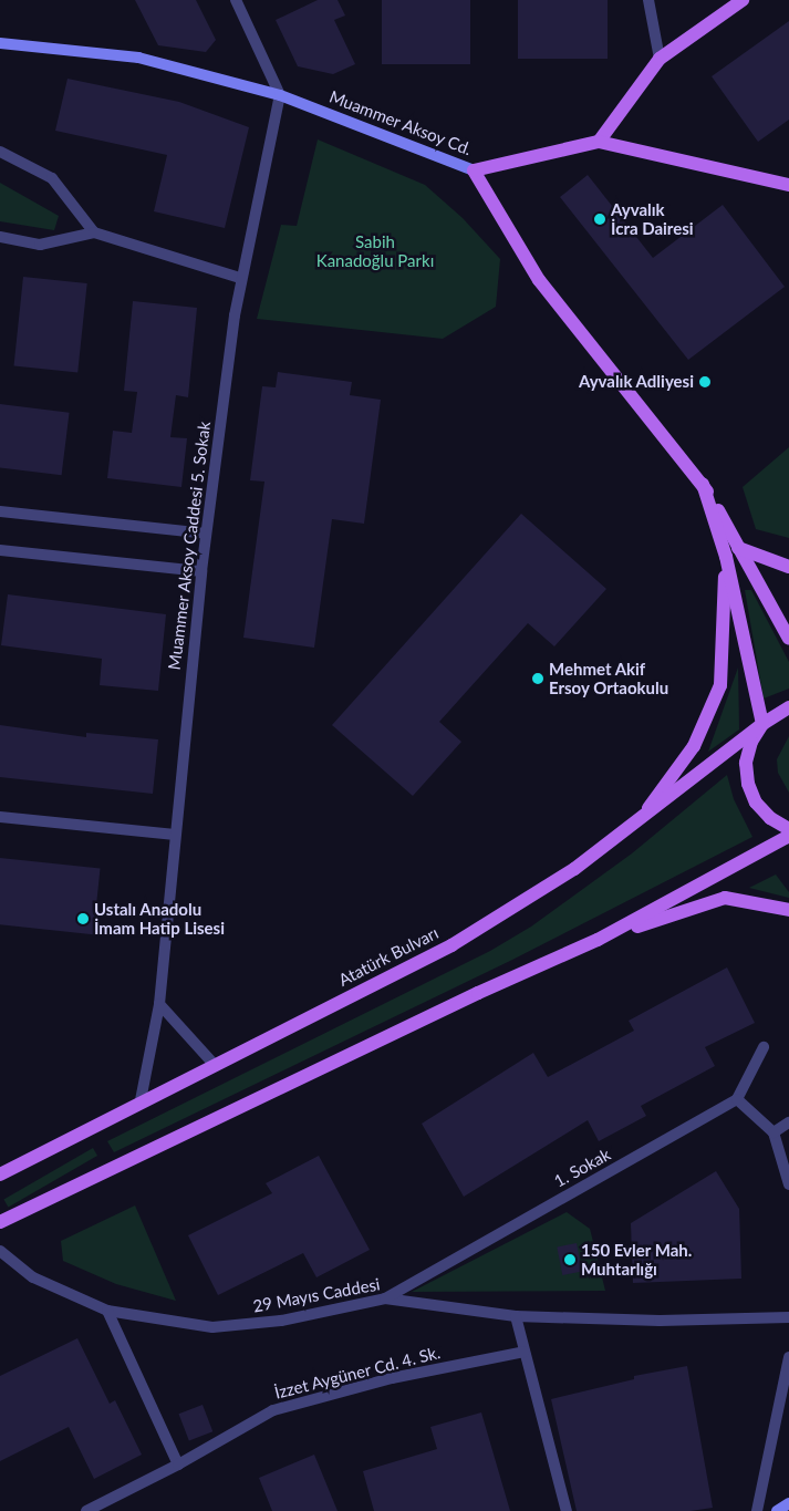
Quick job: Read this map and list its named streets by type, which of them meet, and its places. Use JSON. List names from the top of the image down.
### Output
{
  "streets": {
    "main road": ["Muammer Aksoy Cd.", "Atatürk Bulvarı"],
    "street": [
      "Muammer Aksoy Caddesi 5. Sokak",
      "1. Sokak",
      "29 Mayıs Caddesi",
      "İzzet Aygüner Cd. 4. Sk."
    ]
  },
  "crossings": [
    ["Muammer Aksoy Cd.", "Muammer Aksoy Caddesi 5. Sokak"],
    ["Muammer Aksoy Caddesi 5. Sokak", "Atatürk Bulvarı"],
    ["1. Sokak", "29 Mayıs Caddesi"]
  ],
  "parks": ["Sabih Kanadoğlu Parkı"],
  "places": [
    "Ayvalık İcra Dairesi",
    "Ayvalık Adliyesi",
    "Mehmet Akif Ersoy Ortaokulu",
    "Ustalı Anadolu İmam Hatip Lisesi",
    "150 Evler Mah. Muhtarlığı"
  ]
}
